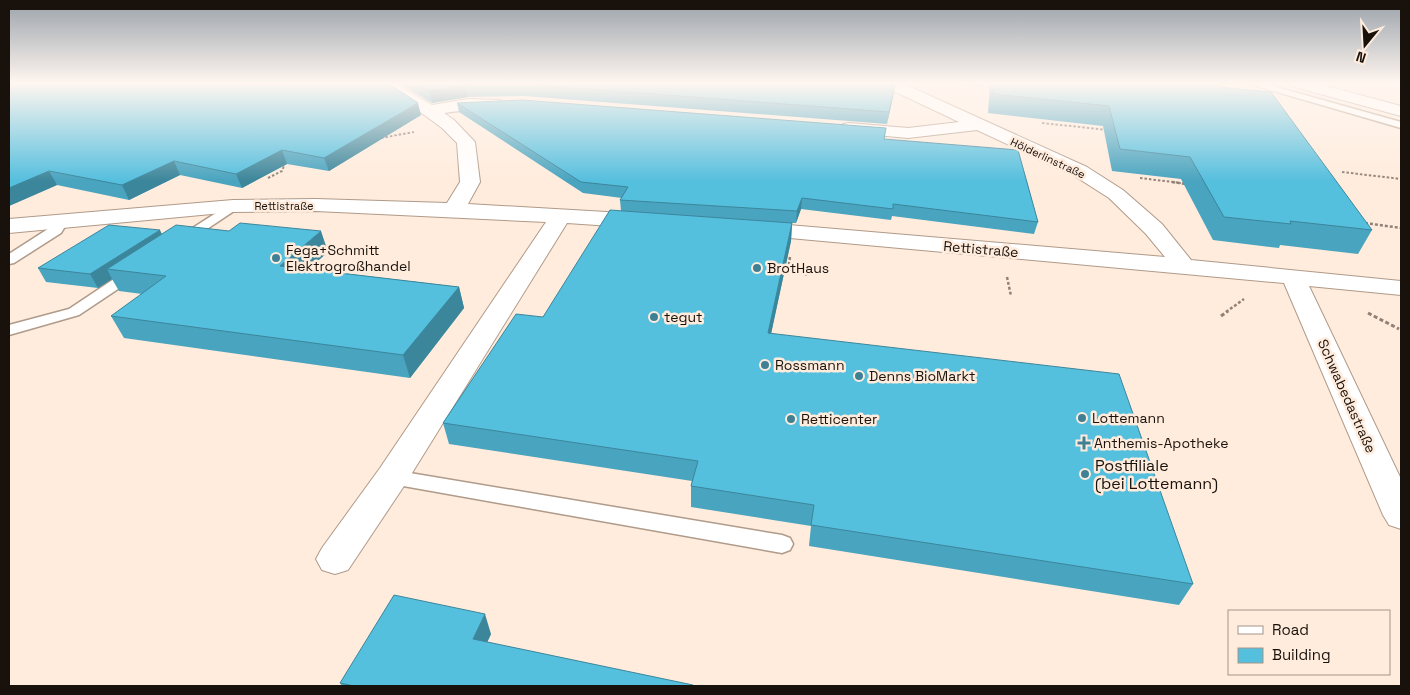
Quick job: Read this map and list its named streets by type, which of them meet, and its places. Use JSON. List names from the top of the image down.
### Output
{
  "streets": {
    "street": ["Hölderlinstraße", "Rettistraße", "Schwabedastraße"]
  },
  "crossings": [
    ["Hölderlinstraße", "Rettistraße"],
    ["Rettistraße", "Schwabedastraße"]
  ],
  "places": {
    "other": [
      "Fega+Schmitt Elektrogroßhandel",
      "BrotHaus",
      "tegut",
      "Rossmann",
      "Denns BioMarkt",
      "Lottemann",
      "Retticenter",
      "Postfiliale (bei Lottemann)"
    ],
    "health": ["Anthemis-Apotheke"]
  },
  "legend": ["Road", "Building"],
  "north": "bottom"
}
